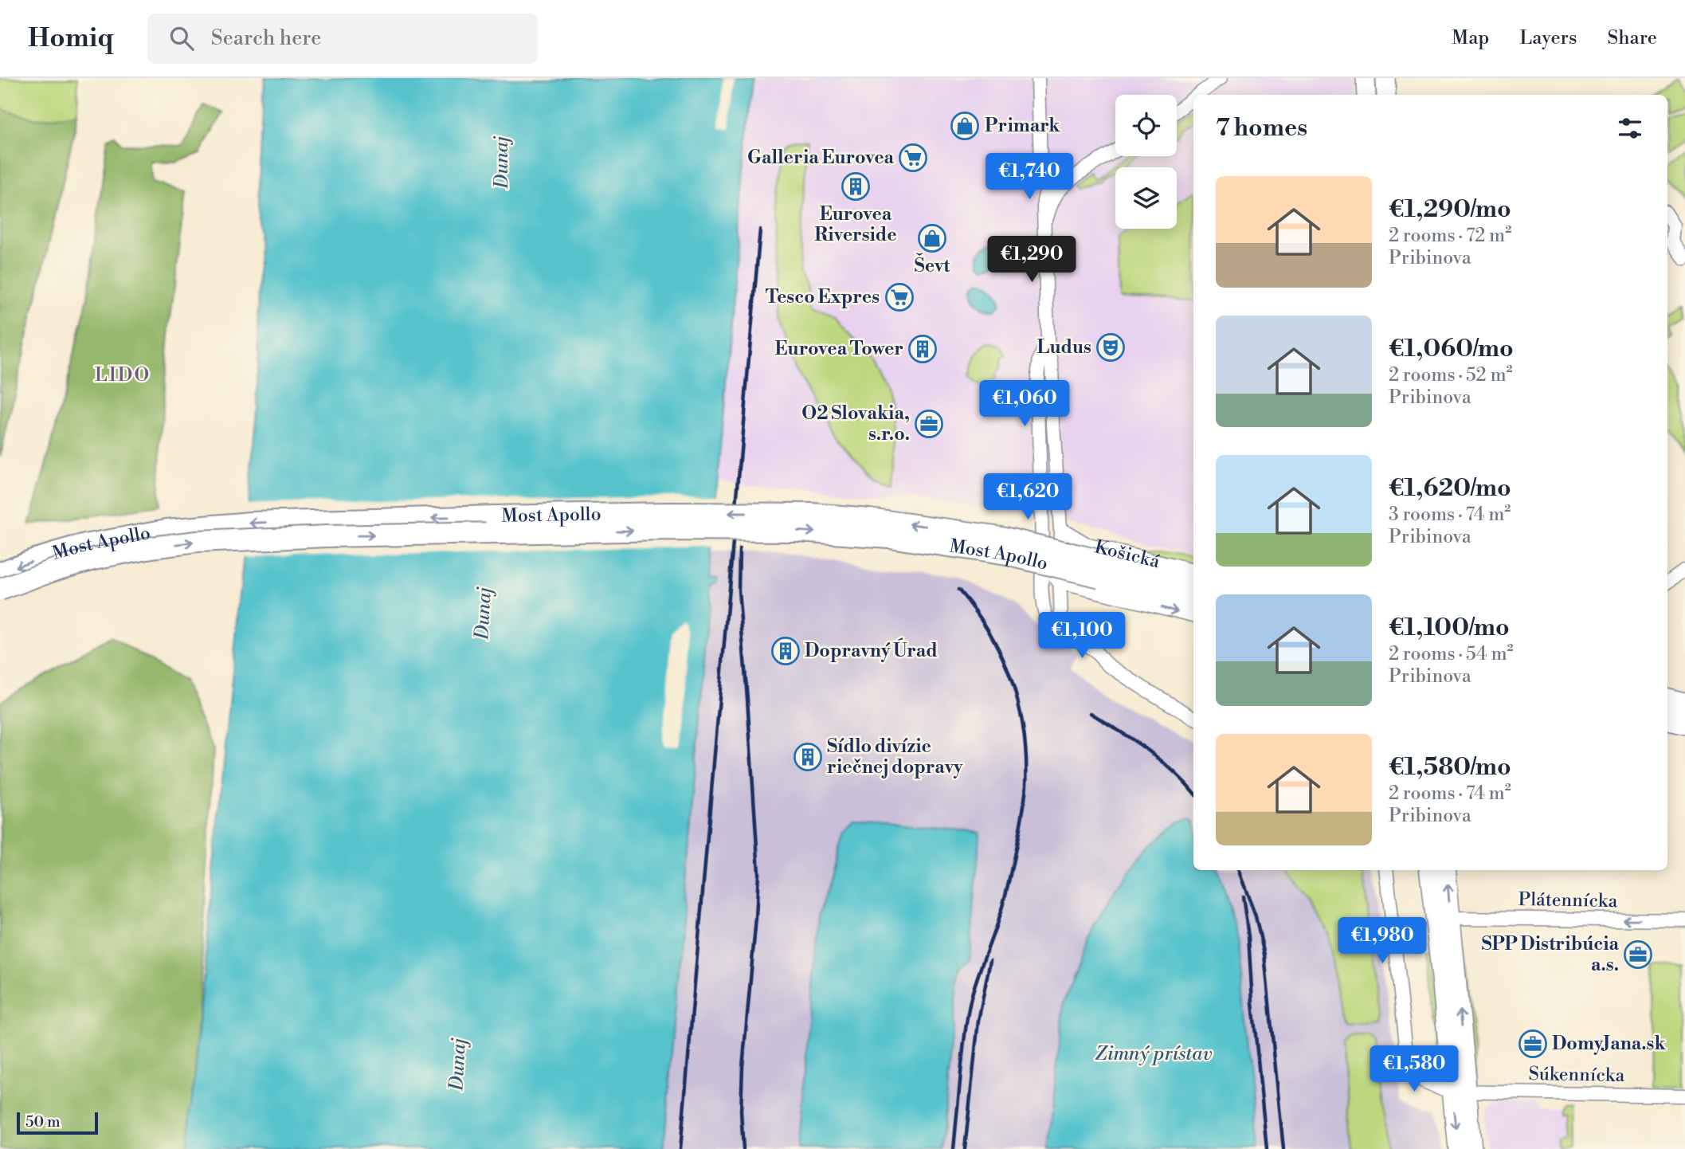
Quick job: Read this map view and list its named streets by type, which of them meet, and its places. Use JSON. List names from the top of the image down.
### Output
{
  "streets": {
    "main road": ["Most Apollo", "Košická"],
    "street": ["Plátennícka", "Súkennícka"]
  },
  "crossings": [
    ["Most Apollo", "Košická"]
  ],
  "one_way": ["Plátennícka"],
  "districts": ["LIDO"],
  "water": ["Dunaj", "Zimný prístav"],
  "places": {
    "shop": ["Primark", "Ševt"],
    "supermarket": ["Galleria Eurovea", "Tesco Expres"],
    "building": [
      "Eurovea Riverside",
      "Eurovea Tower",
      "Dopravný Úrad",
      "Sídlo divízie riečnej dopravy"
    ],
    "theatre": ["Ludus"],
    "office": ["O2 Slovakia, s.r.o.", "SPP Distribúcia a.s.", "DomyJana.sk"]
  },
  "scale_bar": "50 m",
  "page": {
    "header": "Homiq",
    "search": "Search here",
    "nav": ["Map", "Layers", "Share"],
    "heading": "7 homes",
    "price": [
      "€1,740",
      "€1,290",
      "€1,060",
      "€1,620",
      "€1,100",
      "€1,980",
      "€1,580"
    ],
    "list": [
      {
        "name": "€1,290/mo",
        "note": "2 rooms · 72 m² · Pribinova"
      },
      {
        "name": "€1,060/mo",
        "note": "2 rooms · 52 m² · Pribinova"
      },
      {
        "name": "€1,620/mo",
        "note": "3 rooms · 74 m² · Pribinova"
      },
      {
        "name": "€1,100/mo",
        "note": "2 rooms · 54 m² · Pribinova"
      },
      {
        "name": "€1,580/mo",
        "note": "2 rooms · 74 m² · Pribinova"
      }
    ],
    "scale": "50 m"
  }
}
